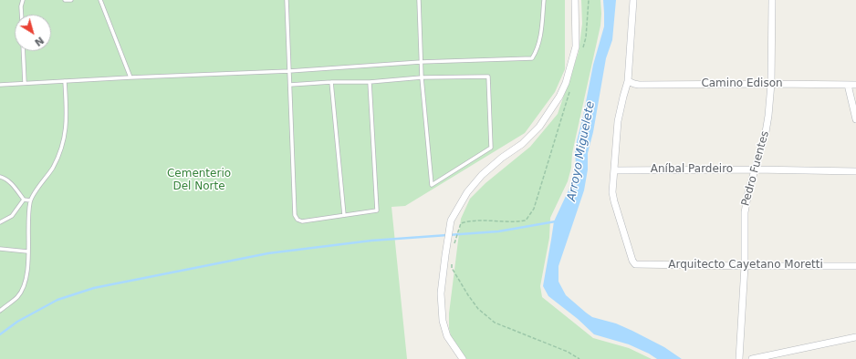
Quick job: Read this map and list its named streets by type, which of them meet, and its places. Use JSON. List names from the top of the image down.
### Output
{
  "streets": {
    "street": [
      "Camino Edison",
      "Pedro Fuentes",
      "Aníbal Pardeiro",
      "Arquitecto Cayetano Moretti"
    ]
  },
  "crossings": [
    ["Camino Edison", "Pedro Fuentes"],
    ["Pedro Fuentes", "Aníbal Pardeiro"],
    ["Pedro Fuentes", "Arquitecto Cayetano Moretti"],
    ["Aníbal Pardeiro", "Arquitecto Cayetano Moretti"]
  ],
  "water": ["Arroyo Miguelete"],
  "parks": ["Cementerio Del Norte"],
  "north": "bottom right"
}
